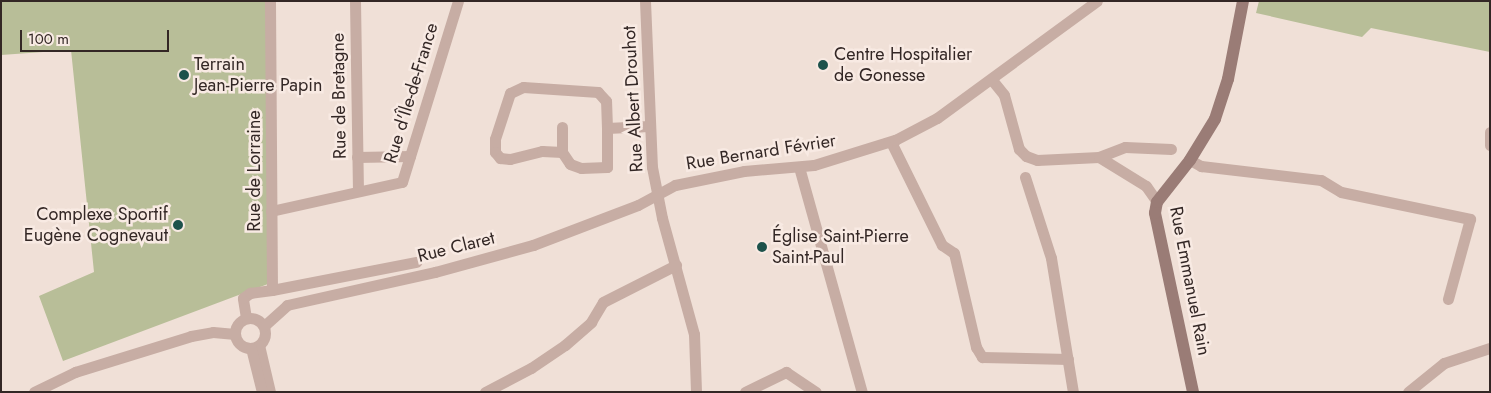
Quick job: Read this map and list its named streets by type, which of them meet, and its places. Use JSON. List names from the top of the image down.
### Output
{
  "streets": {
    "street": [
      "Rue d'Île-de-France",
      "Rue de Bretagne",
      "Rue Albert Drouhot",
      "Rue Bernard Février",
      "Rue de Lorraine",
      "Rue Claret",
      "Rue Emmanuel Rain"
    ]
  },
  "crossings": [
    ["Rue d'Île-de-France", "Rue de Bretagne"],
    ["Rue d'Île-de-France", "Rue de Lorraine"],
    ["Rue Albert Drouhot", "Rue Bernard Février"],
    ["Rue Albert Drouhot", "Rue Claret"],
    ["Rue Bernard Février", "Rue Claret"]
  ],
  "places": [
    "Centre Hospitalier de Gonesse",
    "Terrain Jean-Pierre Papin",
    "Complexe Sportif Eugène Cognevaut",
    "Église Saint-Pierre Saint-Paul"
  ],
  "scale_bar": "100 m"
}
